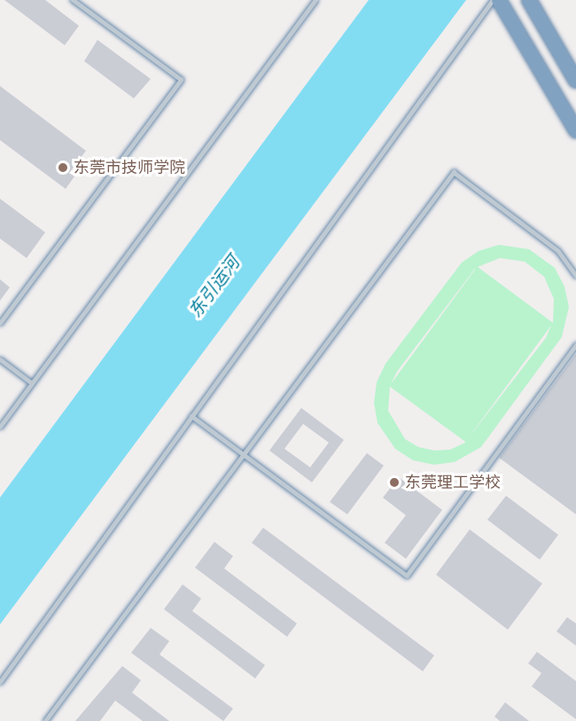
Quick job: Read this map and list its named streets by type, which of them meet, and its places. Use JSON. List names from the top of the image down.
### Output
{
  "water": ["东引运河"],
  "places": ["东莞市技师学院", "东莞理工学校"]
}
